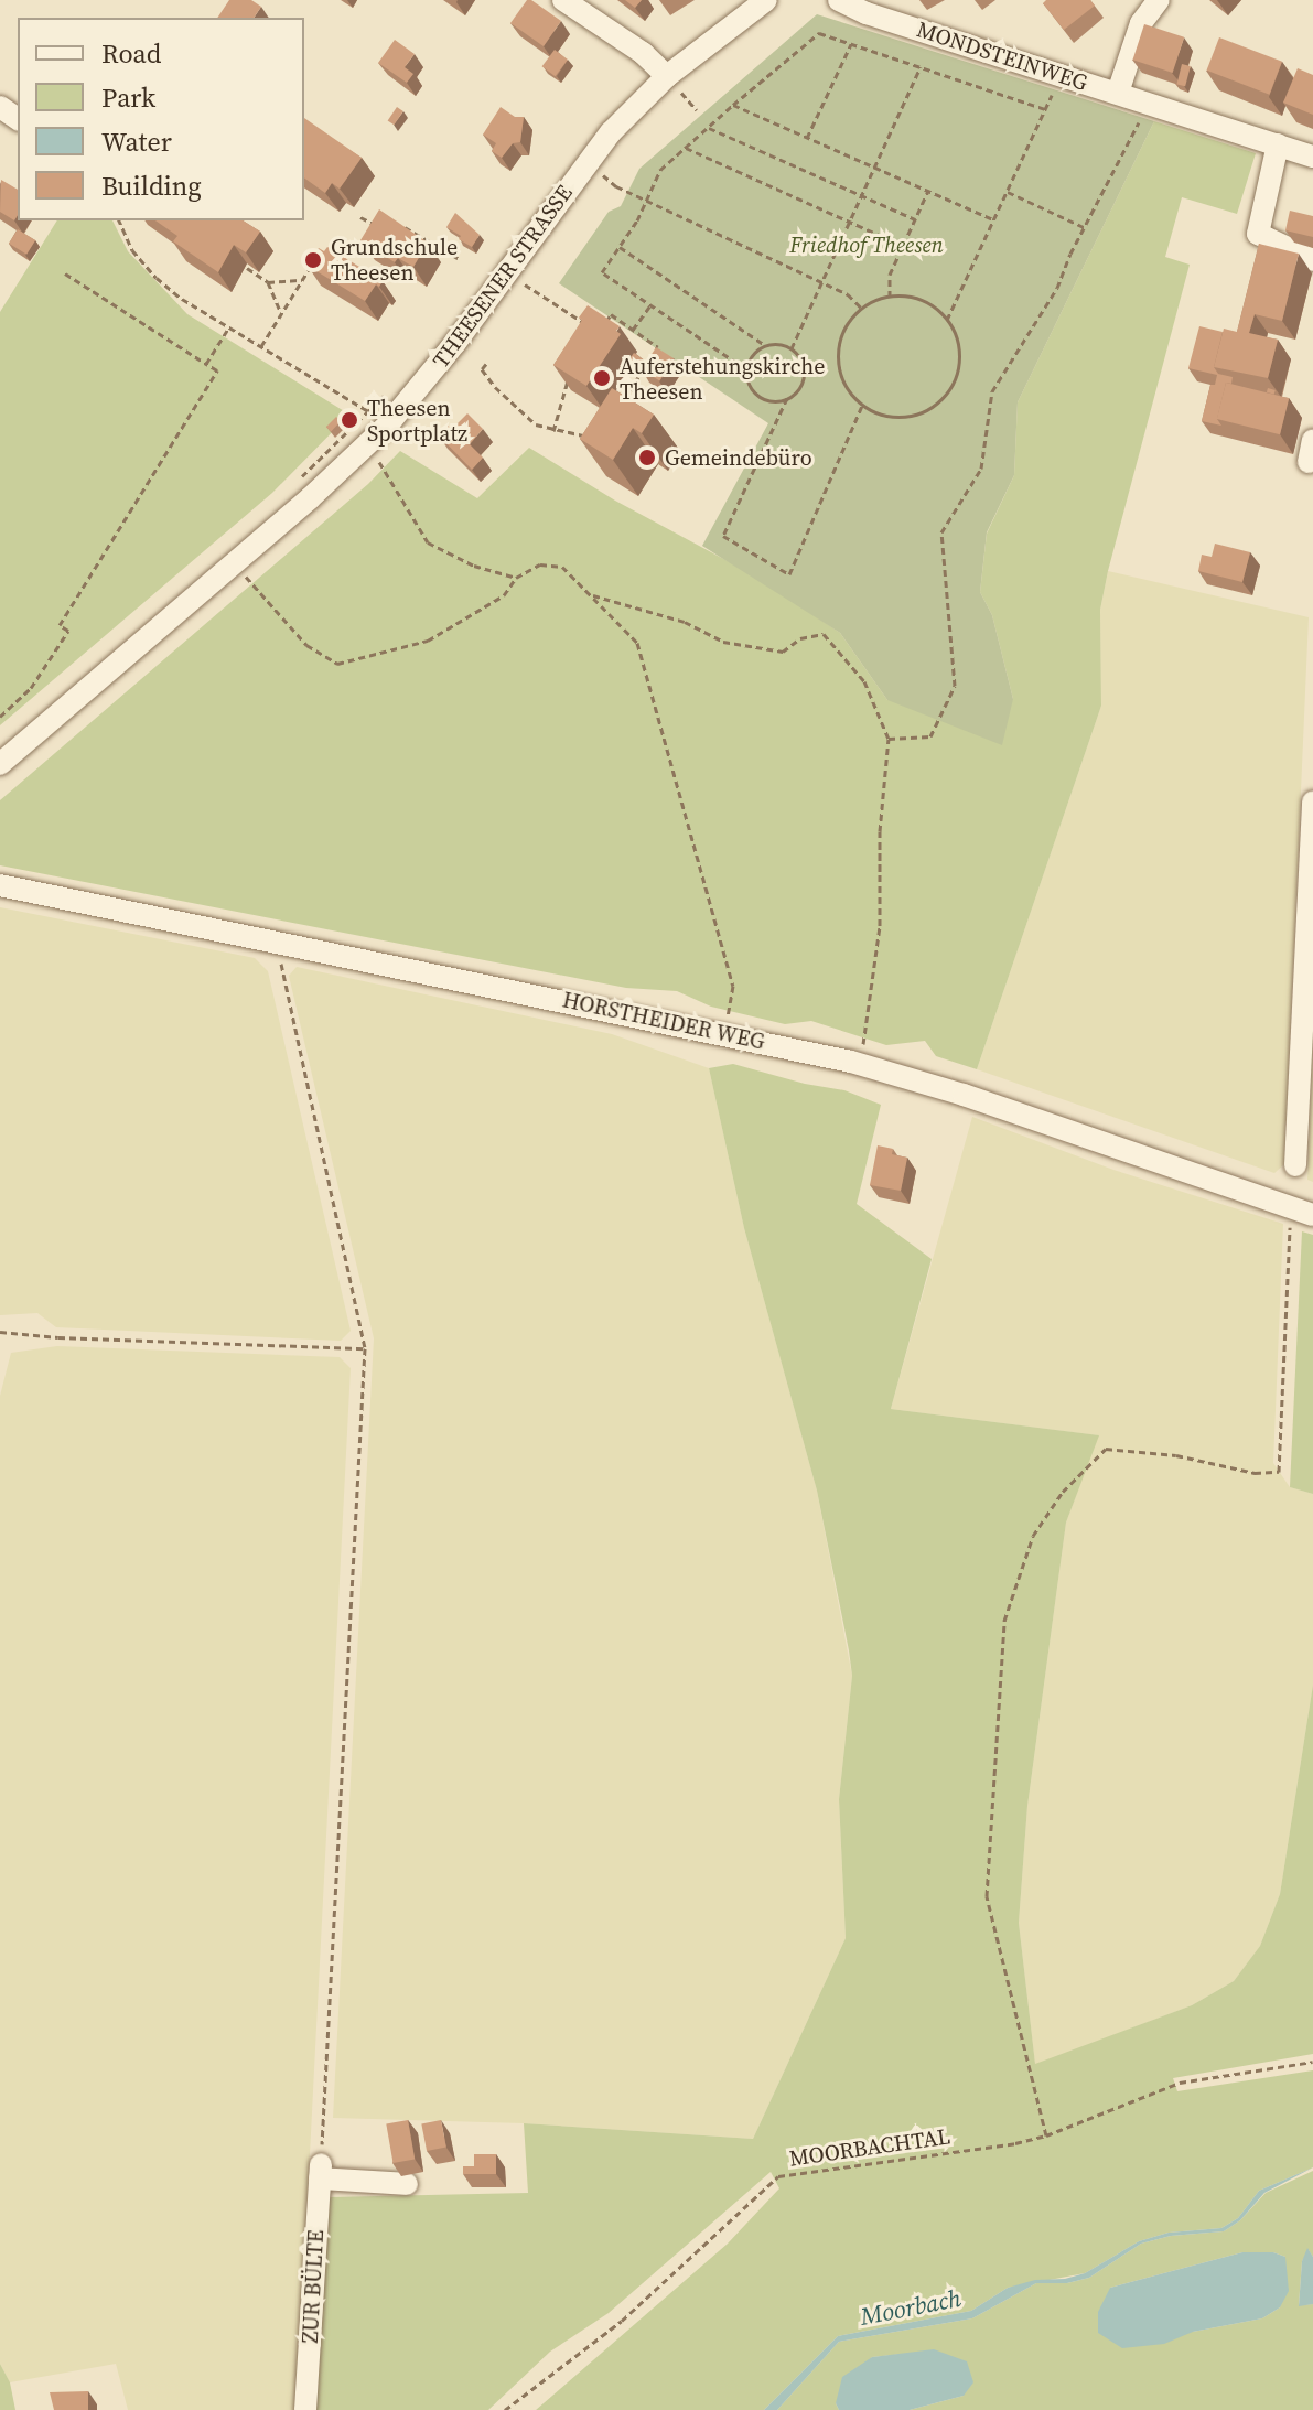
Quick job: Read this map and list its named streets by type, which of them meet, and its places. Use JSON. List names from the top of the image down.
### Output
{
  "streets": {
    "street": [
      "MONDSTEINWEG",
      "THEESENER STRASSE",
      "HORSTHEIDER WEG",
      "ZUR BÜLTE"
    ],
    "path": ["MOORBACHTAL"]
  },
  "water": ["Moorbach"],
  "parks": ["Friedhof Theesen"],
  "places": [
    "Grundschule Theesen",
    "Auferstehungskirche Theesen",
    "Theesen Sportplatz",
    "Gemeindebüro"
  ],
  "legend": [
    "Road",
    "Park",
    "Water",
    "Building"
  ]
}
